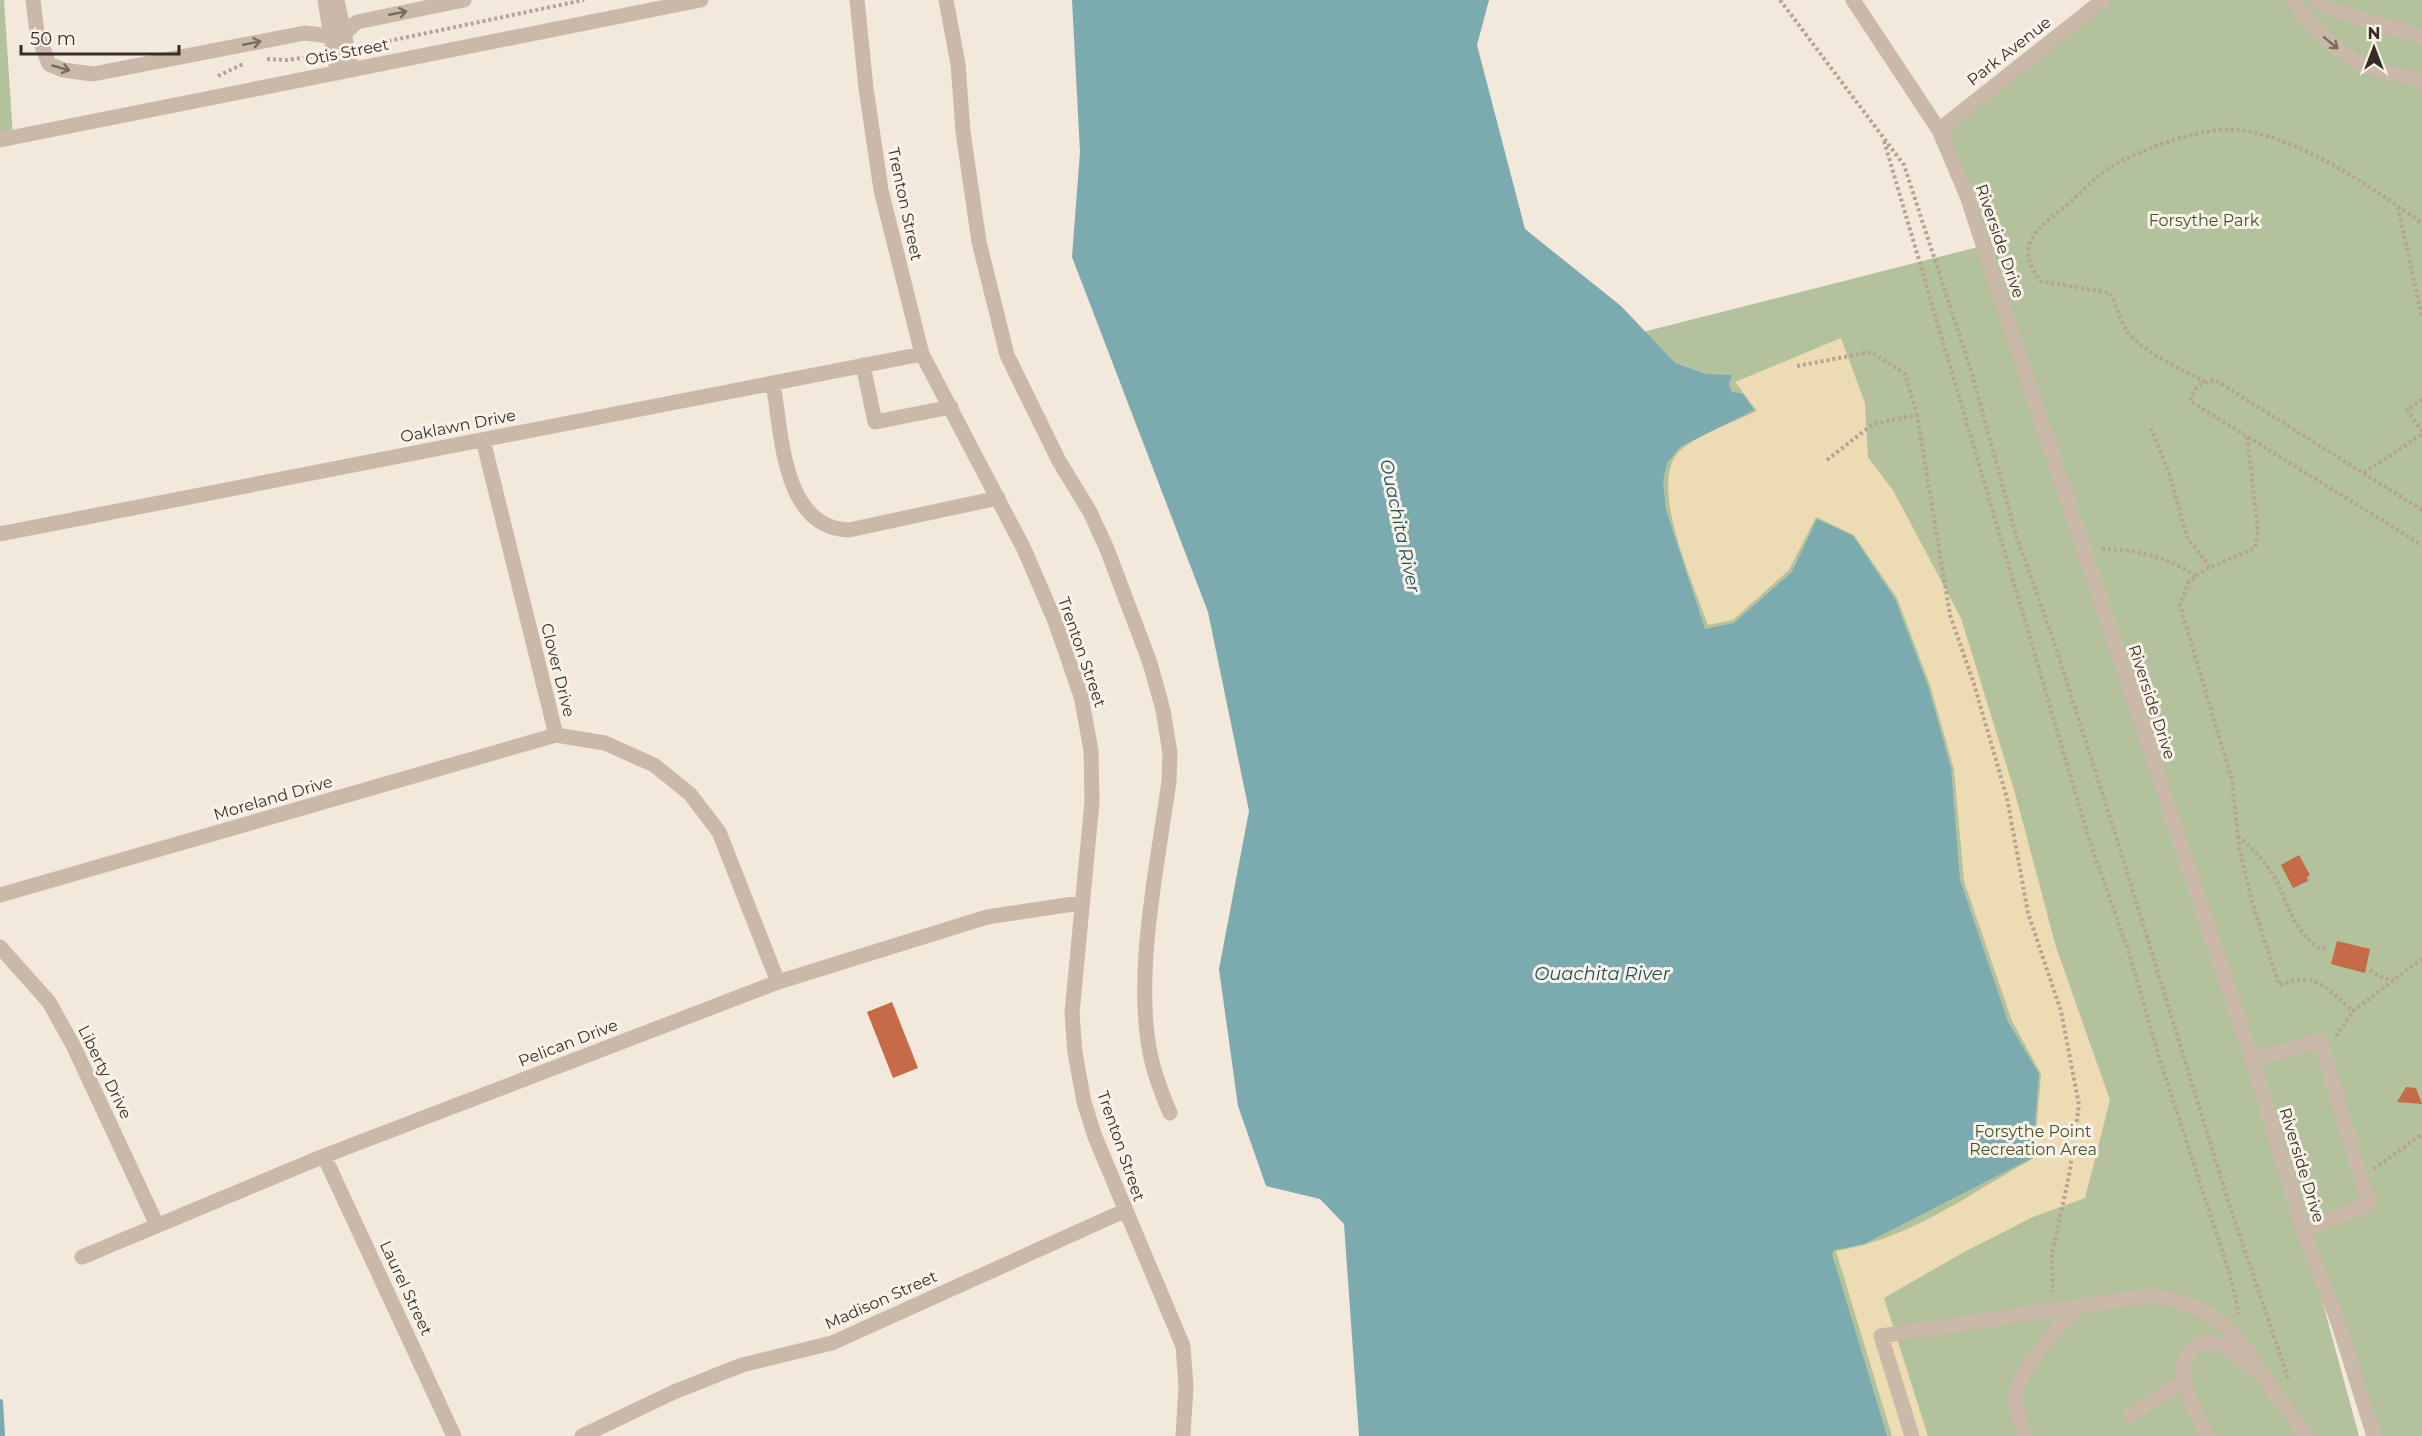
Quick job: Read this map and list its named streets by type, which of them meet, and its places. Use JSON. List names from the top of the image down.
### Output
{
  "streets": {
    "street": [
      "Park Avenue",
      "Otis Street",
      "Trenton Street",
      "Riverside Drive",
      "Oaklawn Drive",
      "Clover Drive",
      "Moreland Drive",
      "Pelican Drive",
      "Liberty Drive",
      "Laurel Street",
      "Madison Street"
    ]
  },
  "crossings": [
    ["Park Avenue", "Riverside Drive"],
    ["Trenton Street", "Oaklawn Drive"],
    ["Trenton Street", "Pelican Drive"],
    ["Trenton Street", "Madison Street"],
    ["Oaklawn Drive", "Clover Drive"],
    ["Clover Drive", "Moreland Drive"],
    ["Clover Drive", "Pelican Drive"],
    ["Pelican Drive", "Liberty Drive"],
    ["Pelican Drive", "Laurel Street"]
  ],
  "water": ["Ouachita River"],
  "parks": ["Forsythe Park", "Forsythe Point Recreation Area"],
  "scale_bar": "50 m",
  "north": "top"
}
